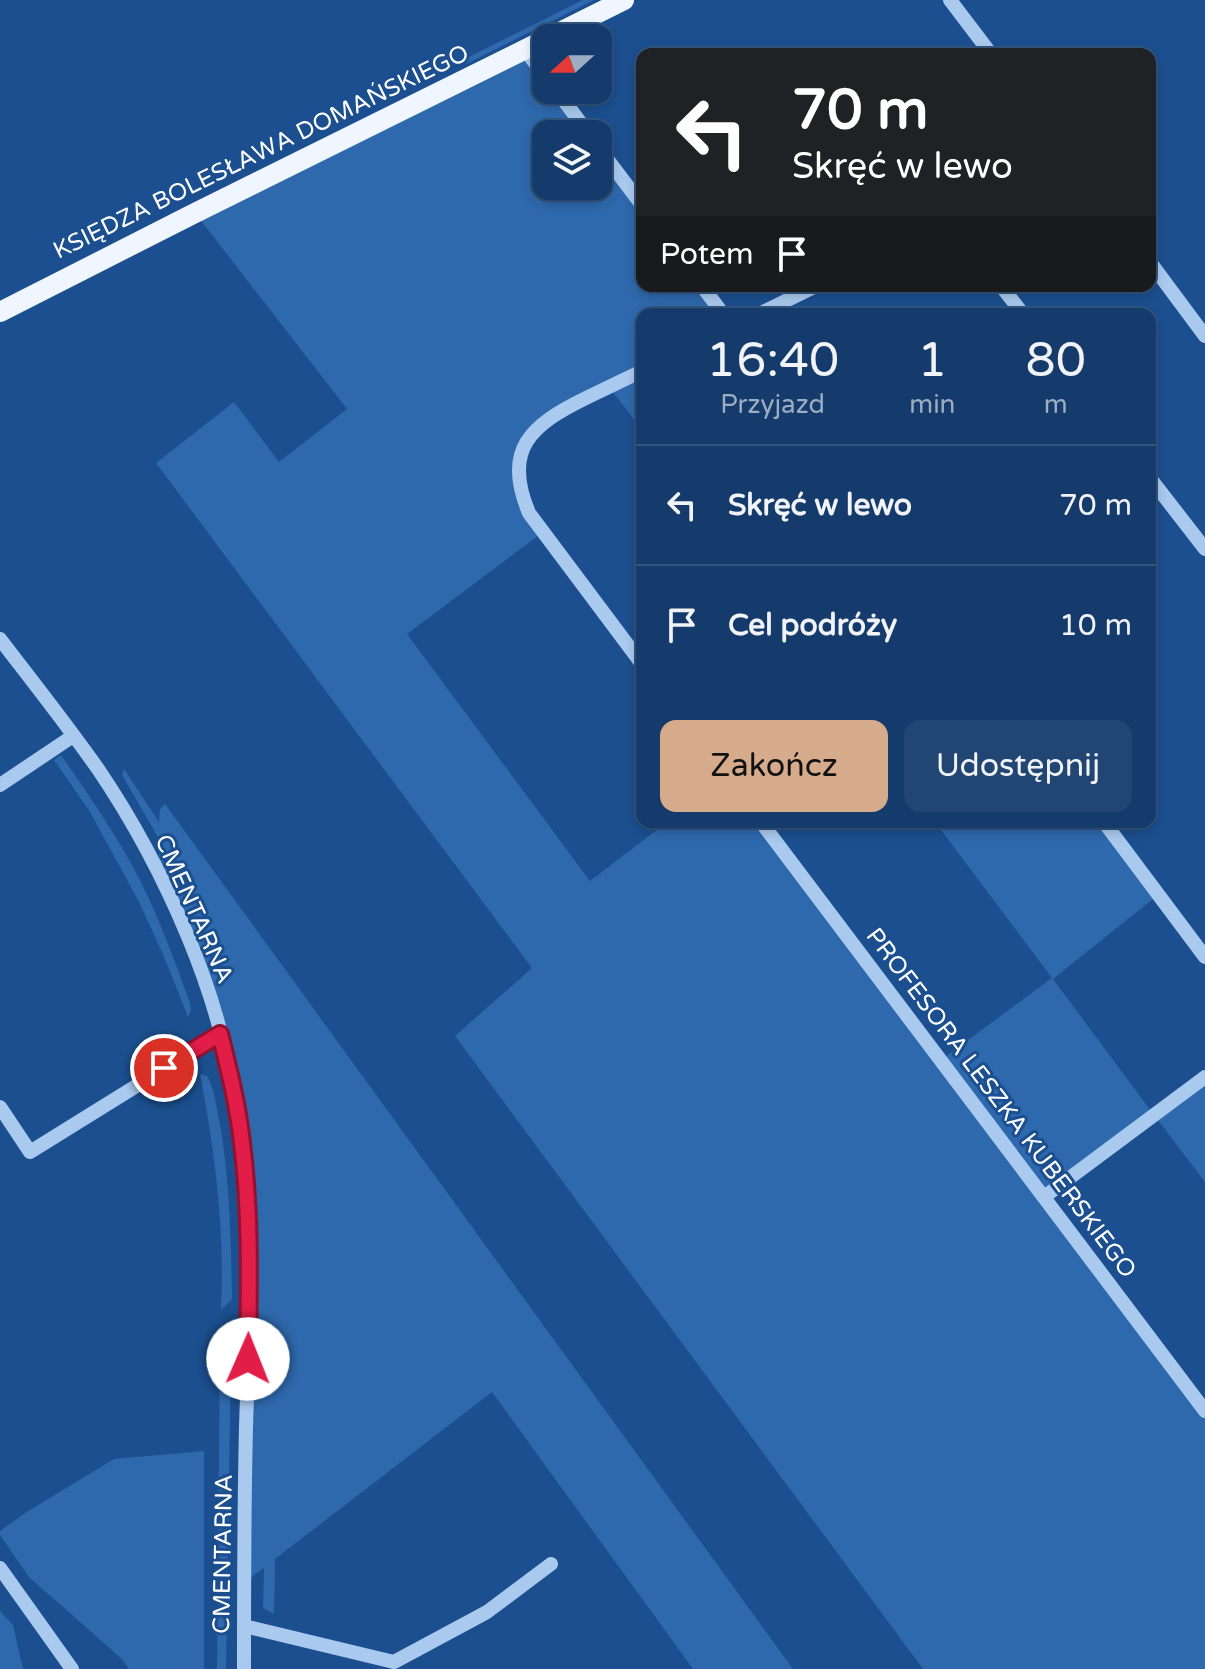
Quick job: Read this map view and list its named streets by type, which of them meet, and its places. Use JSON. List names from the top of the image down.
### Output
{
  "streets": {
    "main road": ["KSIĘDZA BOLESŁAWA DOMAŃSKIEGO"],
    "street": ["CMENTARNA", "PROFESORA LESZKA KUBERSKIEGO"]
  },
  "north": "left",
  "page": {
    "turn": ["70 m", "Skręć w lewo"],
    "then": "Potem",
    "eta": [
      "16:40",
      "Przyjazd",
      "1",
      "min",
      "80",
      "m"
    ],
    "list": [
      {
        "name": "Skręć w lewo",
        "value": "70 m"
      },
      {
        "name": "Cel podróży",
        "value": "10 m"
      }
    ],
    "buttons": ["Zakończ", "Udostępnij"]
  }
}
